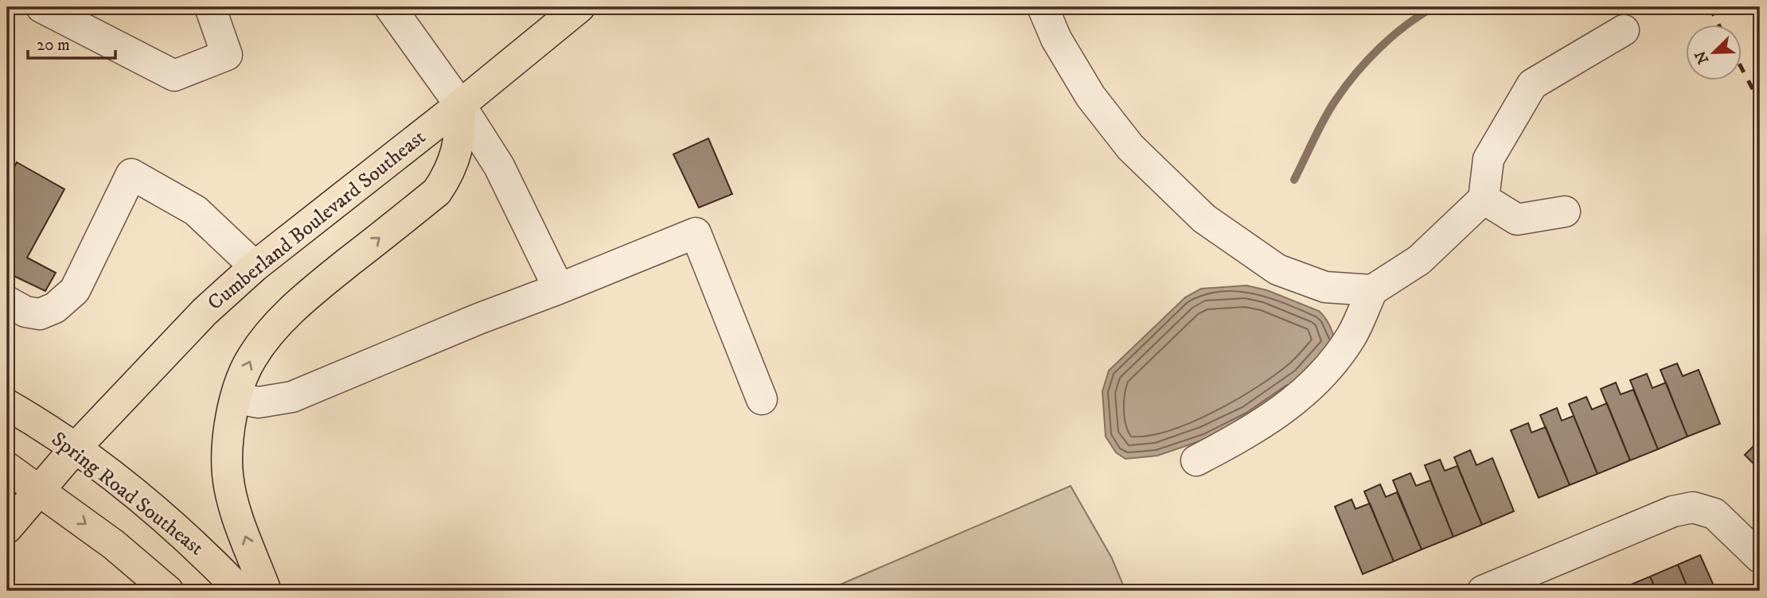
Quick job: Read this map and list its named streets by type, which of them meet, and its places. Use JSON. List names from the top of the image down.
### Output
{
  "streets": {
    "main road": ["Cumberland Boulevard Southeast", "Spring Road Southeast"]
  },
  "crossings": [
    ["Cumberland Boulevard Southeast", "Spring Road Southeast"]
  ],
  "scale_bar": "20 m",
  "north": "bottom left"
}
